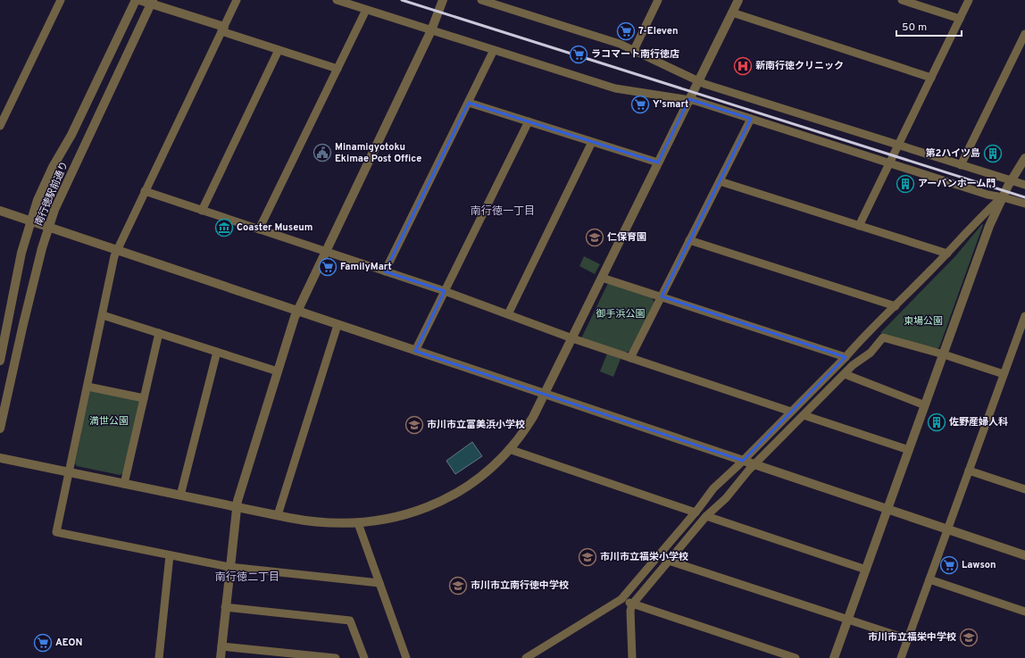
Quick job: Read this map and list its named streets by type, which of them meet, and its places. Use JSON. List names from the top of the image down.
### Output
{
  "streets": {
    "street": ["南行徳駅前通り"]
  },
  "districts": ["南行徳一丁目", "南行徳二丁目"],
  "parks": ["御手浜公園", "東場公園", "満世公園"],
  "places": {
    "supermarket": [
      "7-Eleven",
      "ラコマート南行徳店",
      "Y'smart",
      "FamilyMart",
      "Lawson",
      "AEON"
    ],
    "hospital": ["新南行徳クリニック"],
    "public building": ["Minamigyotoku Ekimae Post Office"],
    "building": ["第2ハイツ島", "アーバンホーム門", "佐野産婦人科"],
    "museum": ["Coaster Museum"],
    "school or university": [
      "仁保育園",
      "市川市立富美浜小学校",
      "市川市立福栄小学校",
      "市川市立南行徳中学校",
      "市川市立福栄中学校"
    ]
  },
  "scale_bar": "50 m"
}
